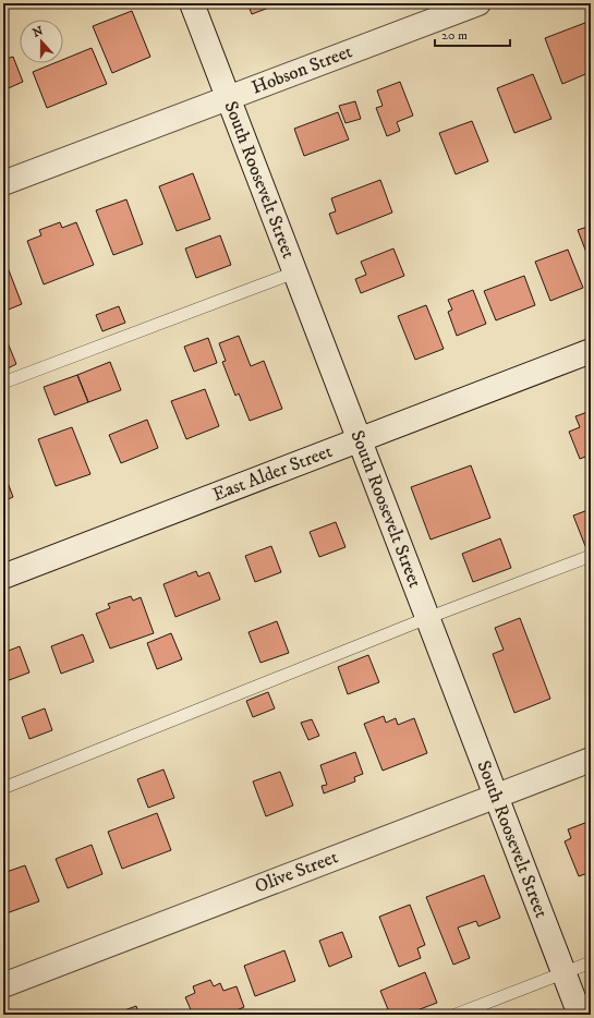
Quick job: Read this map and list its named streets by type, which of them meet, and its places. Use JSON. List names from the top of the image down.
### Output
{
  "streets": {
    "main road": [
      "Hobson Street",
      "South Roosevelt Street",
      "East Alder Street",
      "Olive Street"
    ]
  },
  "crossings": [
    ["Hobson Street", "South Roosevelt Street"],
    ["South Roosevelt Street", "East Alder Street"],
    ["South Roosevelt Street", "Olive Street"]
  ],
  "scale_bar": "20 m",
  "north": "top"
}
